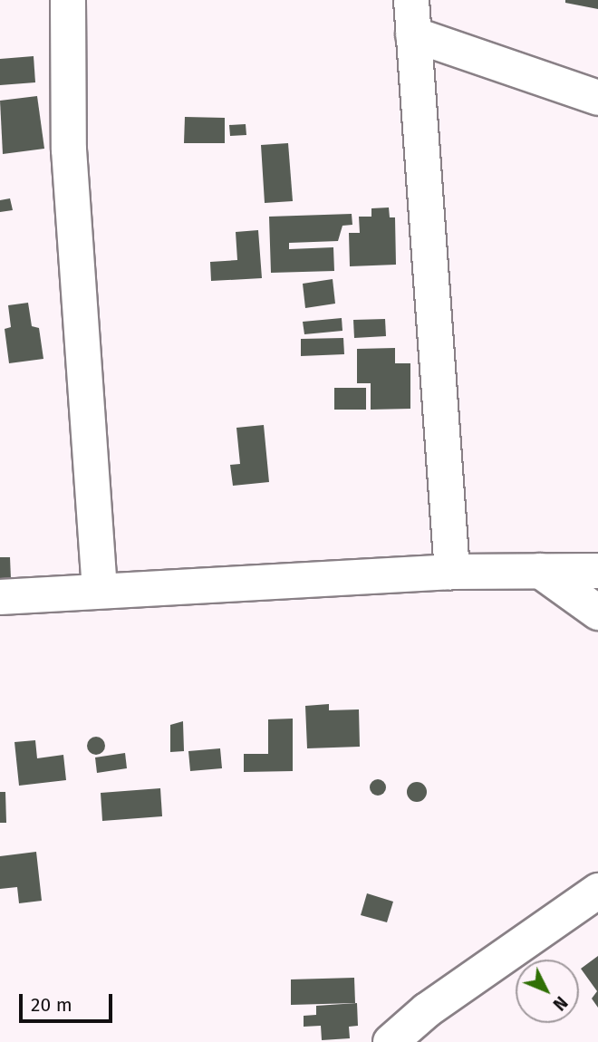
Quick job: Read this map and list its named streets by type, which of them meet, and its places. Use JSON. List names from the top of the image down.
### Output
{
  "scale_bar": "20 m",
  "north": "bottom right"
}
